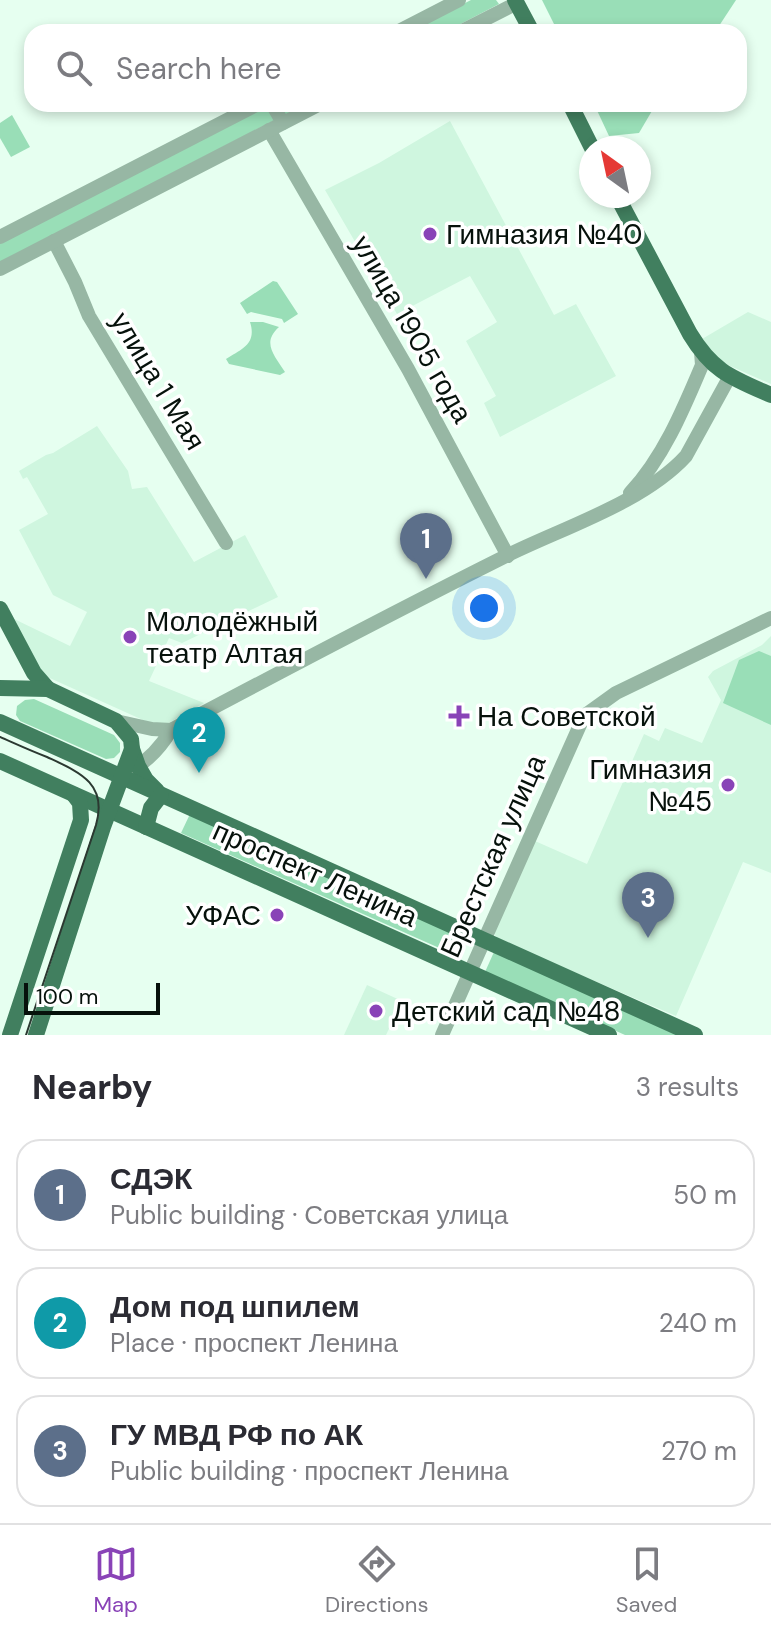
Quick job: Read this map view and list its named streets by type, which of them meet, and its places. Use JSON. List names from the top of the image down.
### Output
{
  "streets": {
    "main road": ["проспект Ленина"],
    "street": ["улица 1905 года", "улица 1 Мая", "Брестская улица"]
  },
  "crossings": [
    ["Брестская улица", "проспект Ленина"]
  ],
  "places": {
    "other": [
      "Гимназия №40",
      "Молодёжный театр Алтая",
      "Гимназия №45",
      "УФАС",
      "Детский сад №48"
    ],
    "health": ["На Советской"]
  },
  "scale_bar": "100 m",
  "north": "top left",
  "page": {
    "search": "Search here",
    "pins": ["1", "2", "3"],
    "scale": "100 m",
    "heading": ["Nearby", "3 results"],
    "list": [
      {
        "mark": "1",
        "name": "СДЭК",
        "note": "Public building · Советская улица",
        "value": "50 m"
      },
      {
        "mark": "2",
        "name": "Дом под шпилем",
        "note": "Place · проспект Ленина",
        "value": "240 m"
      },
      {
        "mark": "3",
        "name": "ГУ МВД РФ по АК",
        "note": "Public building · проспект Ленина",
        "value": "270 m"
      }
    ],
    "nav": ["Map", "Directions", "Saved"]
  }
}
